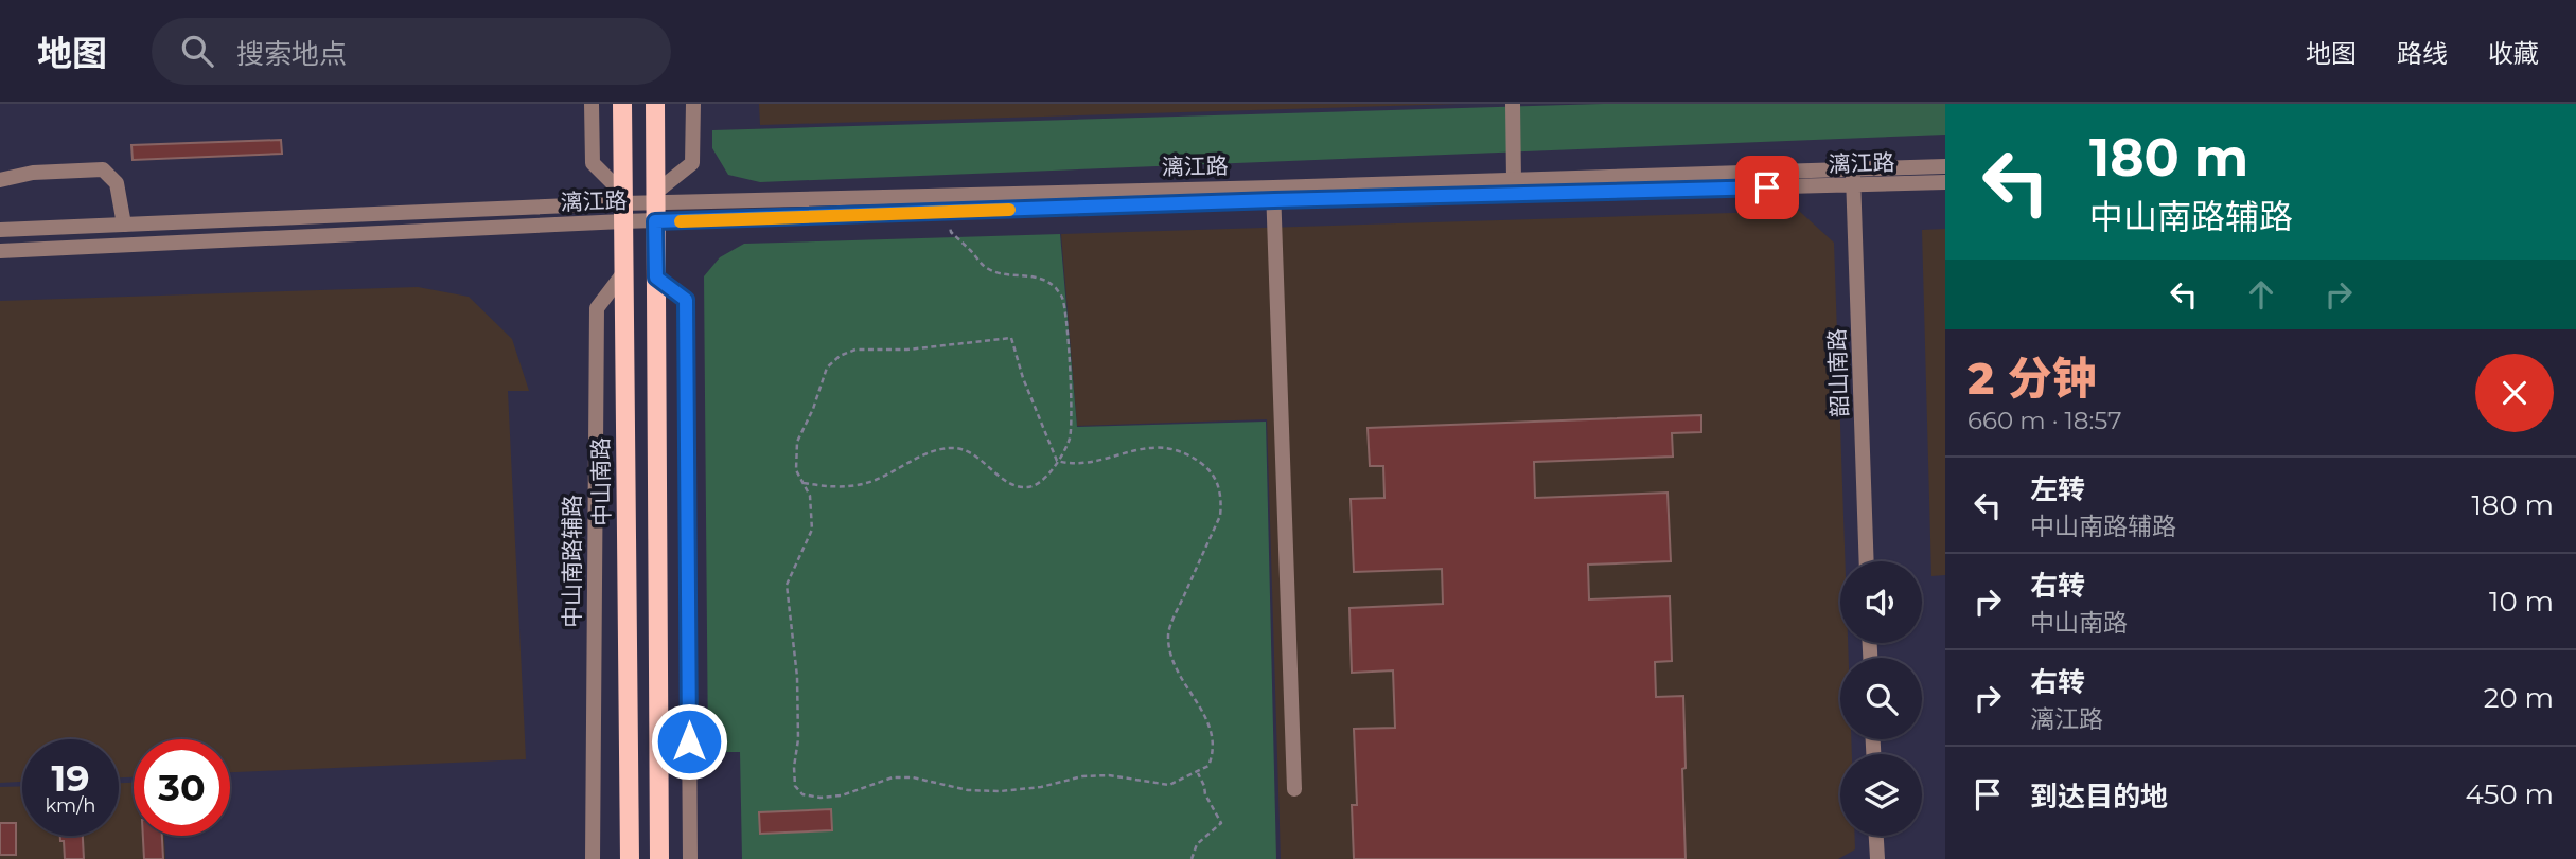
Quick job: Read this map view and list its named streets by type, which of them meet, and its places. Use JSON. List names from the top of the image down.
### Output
{
  "streets": {
    "main road": ["中山南路"],
    "street": ["漓江路", "韶山南路", "中山南路辅路"]
  },
  "crossings": [
    ["漓江路", "韶山南路"],
    ["漓江路", "中山南路"],
    ["中山南路", "中山南路辅路"]
  ],
  "page": {
    "header": "地图",
    "search": "搜索地点",
    "nav": ["地图", "路线", "收藏"],
    "turn": ["180 m", "中山南路辅路"],
    "heading": ["2 分钟", "660 m · 18:57"],
    "list": [
      {
        "name": "左转",
        "note": "中山南路辅路",
        "value": "180 m"
      },
      {
        "name": "右转",
        "note": "中山南路",
        "value": "10 m"
      },
      {
        "name": "右转",
        "note": "漓江路",
        "value": "20 m"
      },
      {
        "name": "到达目的地",
        "value": "450 m"
      }
    ],
    "speed": "19 km/h",
    "limit": "30"
  }
}
